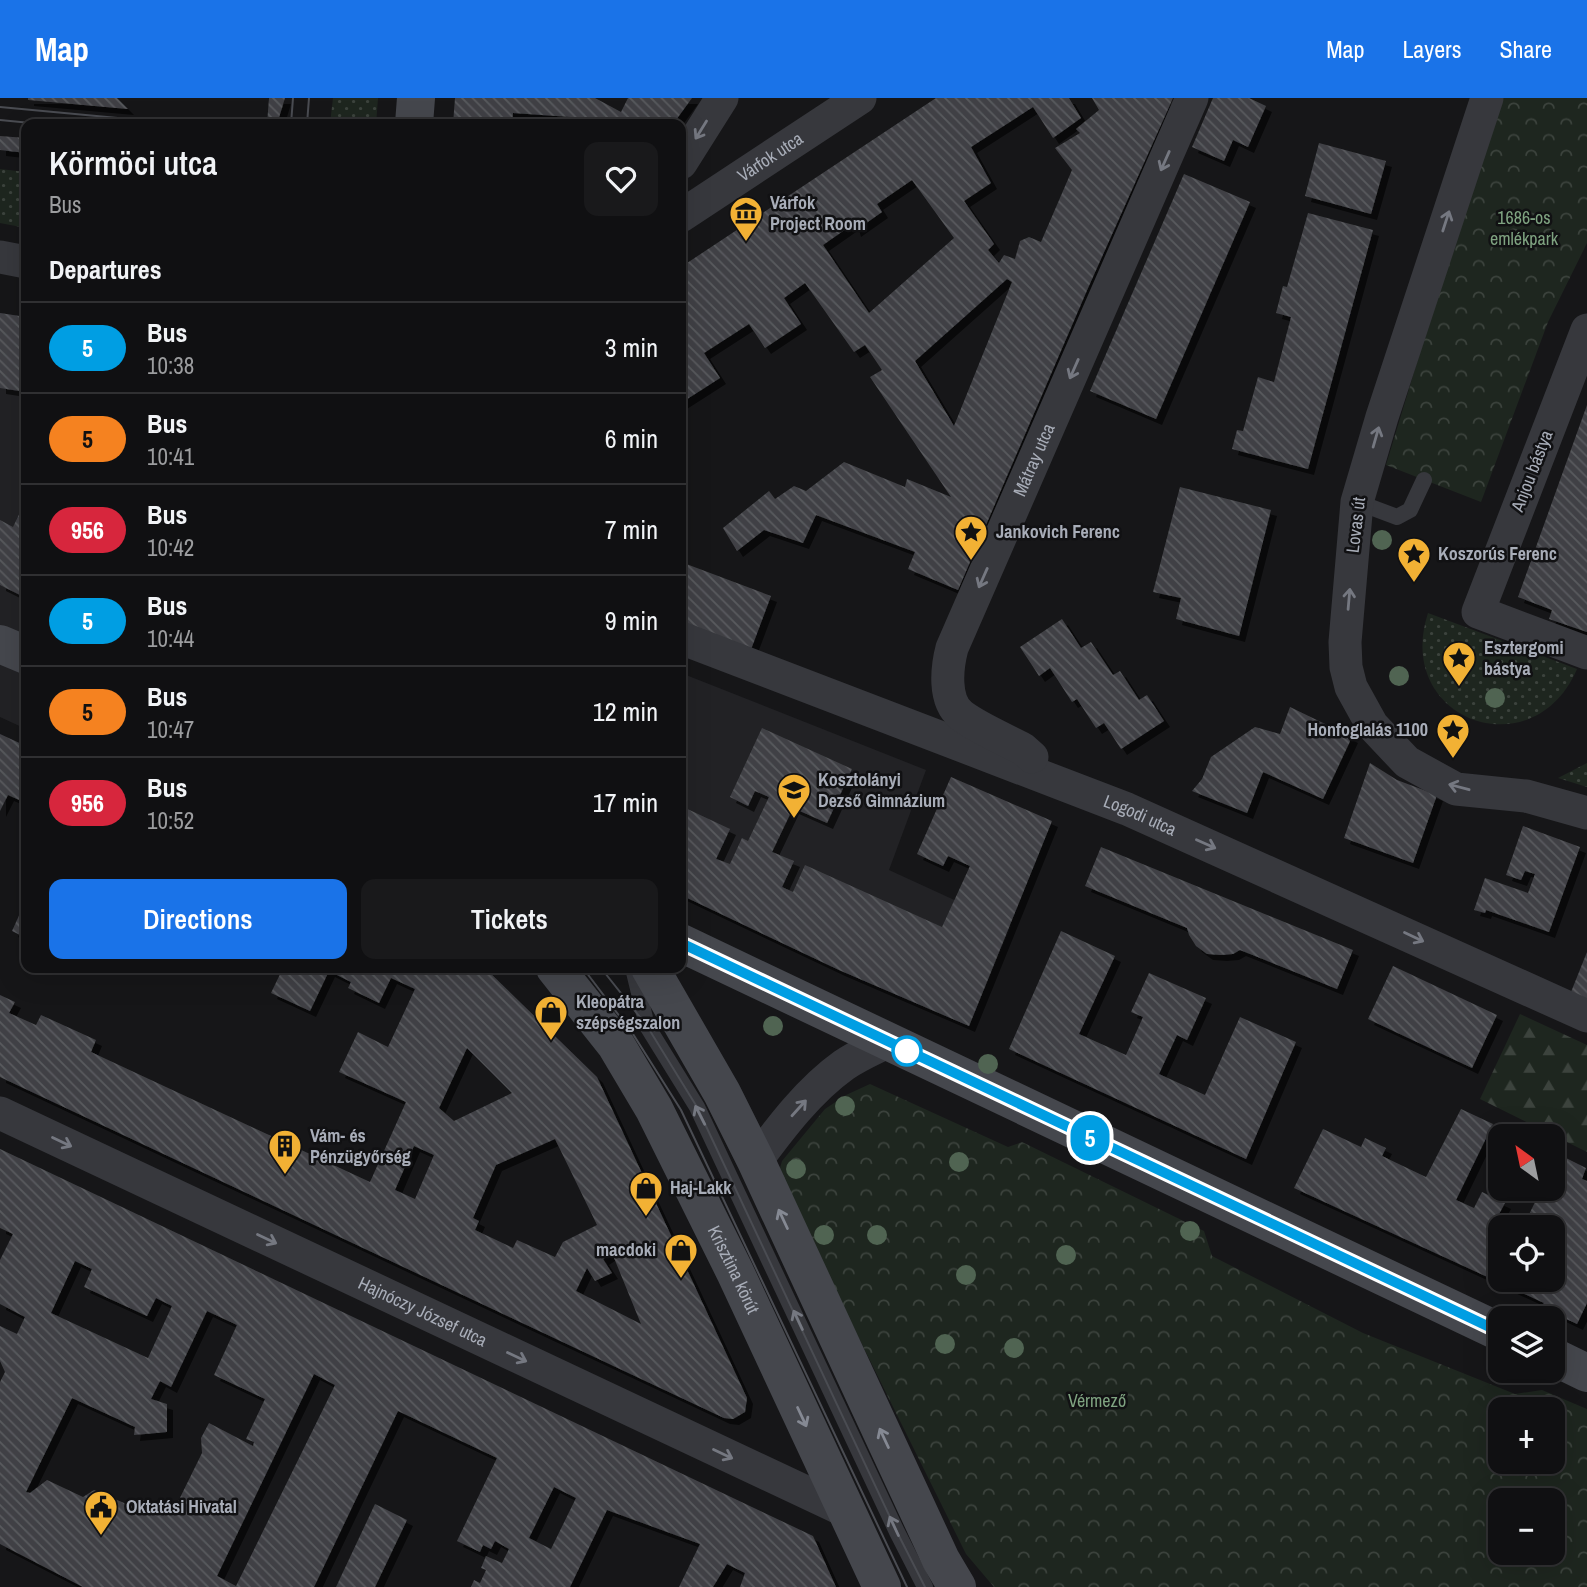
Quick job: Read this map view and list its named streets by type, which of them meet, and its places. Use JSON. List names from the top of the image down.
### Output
{
  "streets": {
    "main road": ["Krisztina körút"],
    "street": [
      "Várfok utca",
      "Mátray utca",
      "Anjou bástya",
      "Lovas út",
      "Logodi utca",
      "Hajnóczy József utca"
    ]
  },
  "crossings": [
    ["Mátray utca", "Logodi utca"],
    ["Krisztina körút", "Hajnóczy József utca"]
  ],
  "one_way": [
    "Mátray utca",
    "Lovas út",
    "Logodi utca",
    "Hajnóczy József utca"
  ],
  "parks": ["1686-os emlékpark", "Vérmező"],
  "places": {
    "museum": ["Várfok Project Room"],
    "place": [
      "Jankovich Ferenc",
      "Koszorús Ferenc",
      "Esztergomi bástya",
      "Honfoglalás 1100"
    ],
    "school or university": ["Kosztolányi Dezső Gimnázium"],
    "shop": ["Kleopátra szépségszalon", "Haj-Lakk", "macdoki"],
    "building": ["Vám- és Pénzügyőrség"],
    "public building": ["Oktatási Hivatal"]
  },
  "lines": ["bus line 5"],
  "north": "top left",
  "page": {
    "header": "Map",
    "nav": ["Map", "Layers", "Share"],
    "on_map": "5",
    "heading": [
      ["Körmöci utca", "Bus"],
      "Departures"
    ],
    "list": [
      {
        "mark": "5",
        "name": "Bus",
        "note": "10:38",
        "value": "3 min"
      },
      {
        "mark": "5",
        "name": "Bus",
        "note": "10:41",
        "value": "6 min"
      },
      {
        "mark": "956",
        "name": "Bus",
        "note": "10:42",
        "value": "7 min"
      },
      {
        "mark": "5",
        "name": "Bus",
        "note": "10:44",
        "value": "9 min"
      },
      {
        "mark": "5",
        "name": "Bus",
        "note": "10:47",
        "value": "12 min"
      },
      {
        "mark": "956",
        "name": "Bus",
        "note": "10:52",
        "value": "17 min"
      }
    ],
    "buttons": ["Directions", "Tickets"],
    "map_buttons": ["+", "−"]
  }
}
